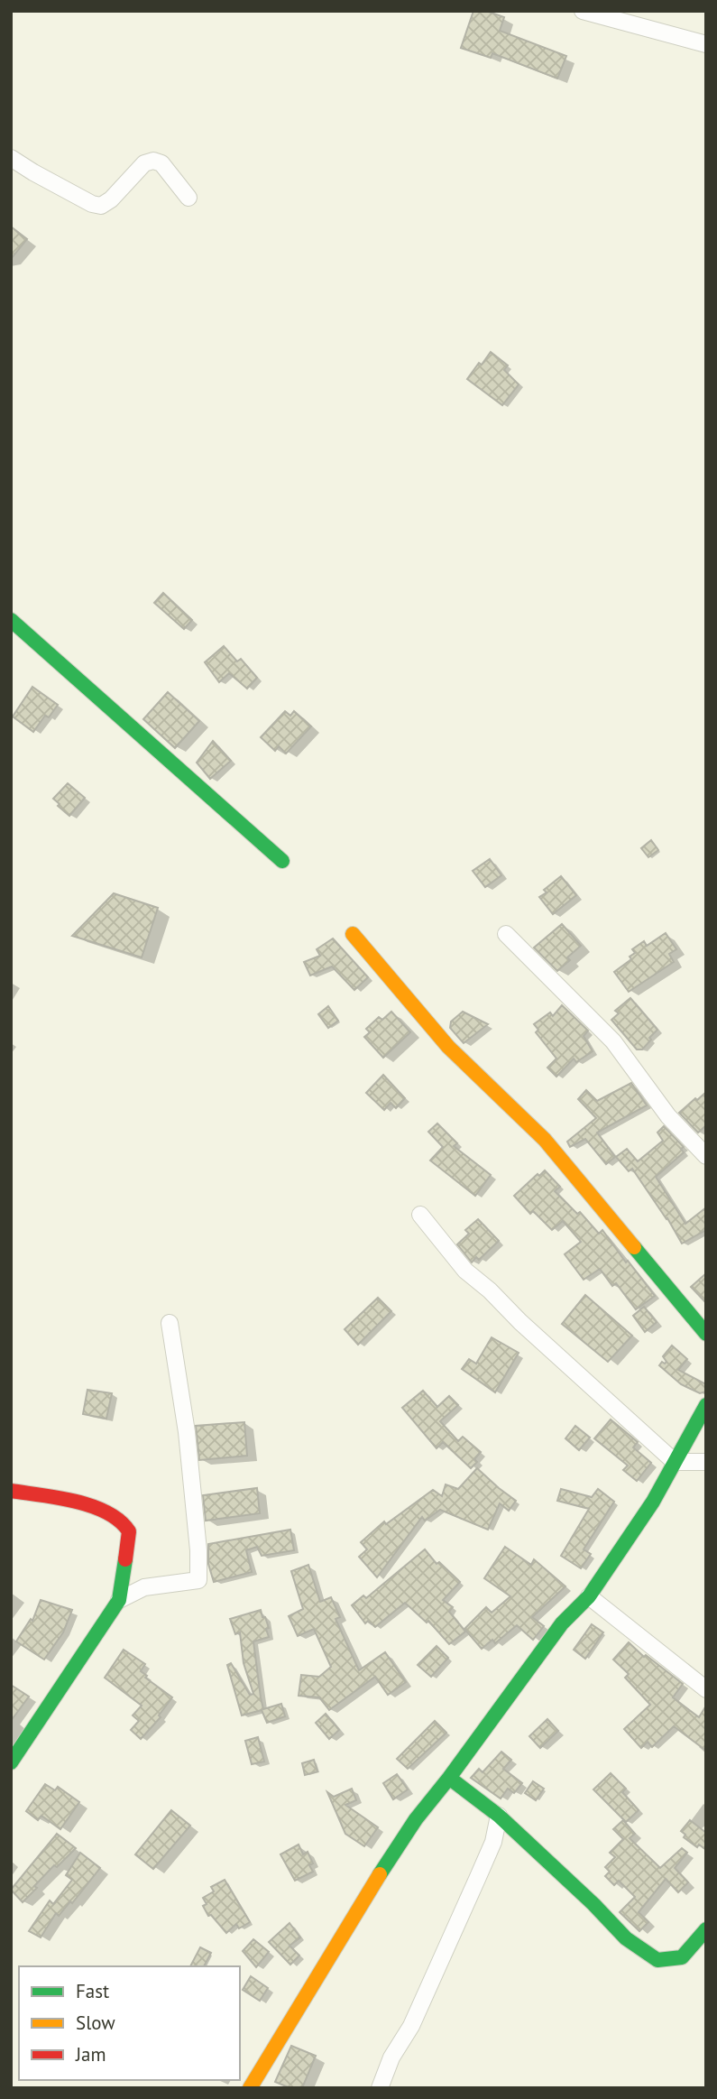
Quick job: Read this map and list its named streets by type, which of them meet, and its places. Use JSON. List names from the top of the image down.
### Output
{
  "legend": ["Fast", "Slow", "Jam"]
}
